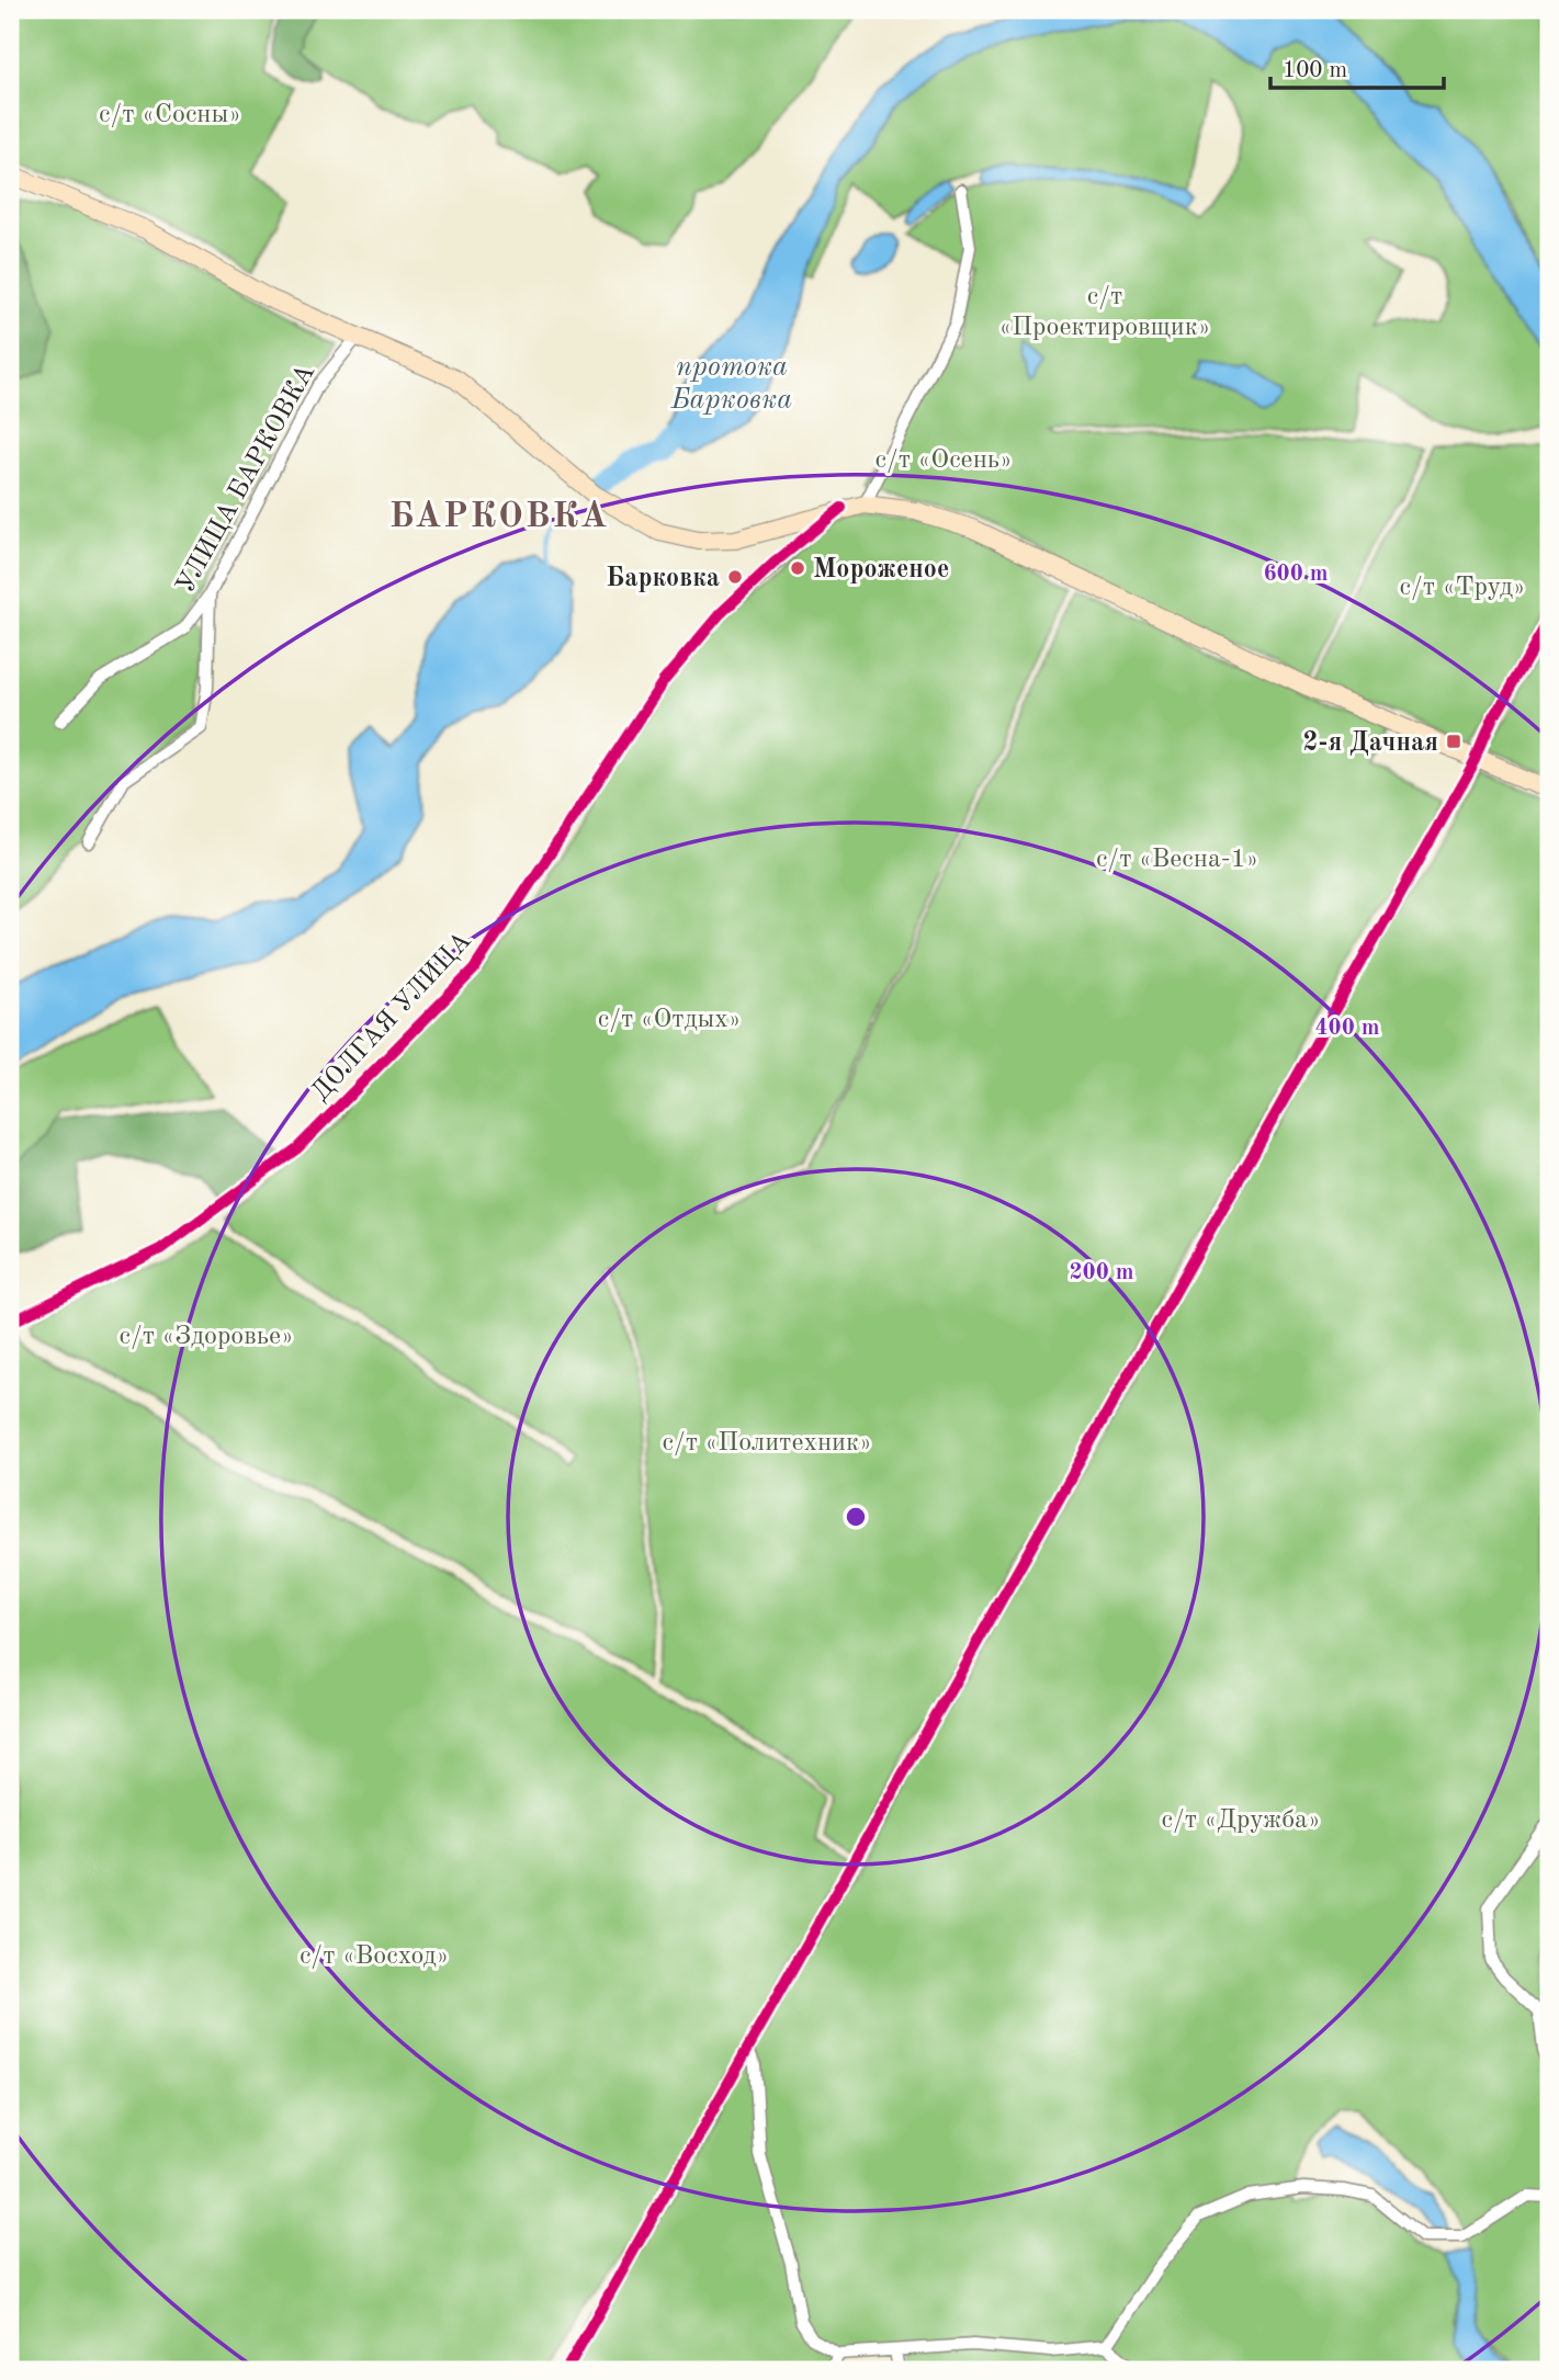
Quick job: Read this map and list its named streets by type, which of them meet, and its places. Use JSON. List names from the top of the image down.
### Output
{
  "streets": {
    "street": ["УЛИЦА БАРКОВКА", "ДОЛГАЯ УЛИЦА"]
  },
  "districts": ["БАРКОВКА"],
  "water": ["протока Барковка"],
  "parks": [
    "с/т «Сосны»",
    "с/т «Проектировщик»",
    "с/т «Осень»",
    "с/т «Труд»",
    "с/т «Весна-1»",
    "с/т «Отдых»",
    "с/т «Здоровье»",
    "с/т «Политехник»",
    "с/т «Дружба»",
    "с/т «Восход»"
  ],
  "places": {
    "other": ["Мороженое", "Барковка"],
    "transit": ["2-я Дачная"]
  },
  "scale_bar": "100 m",
  "rings": ["600 m", "400 m", "200 m"]
}
